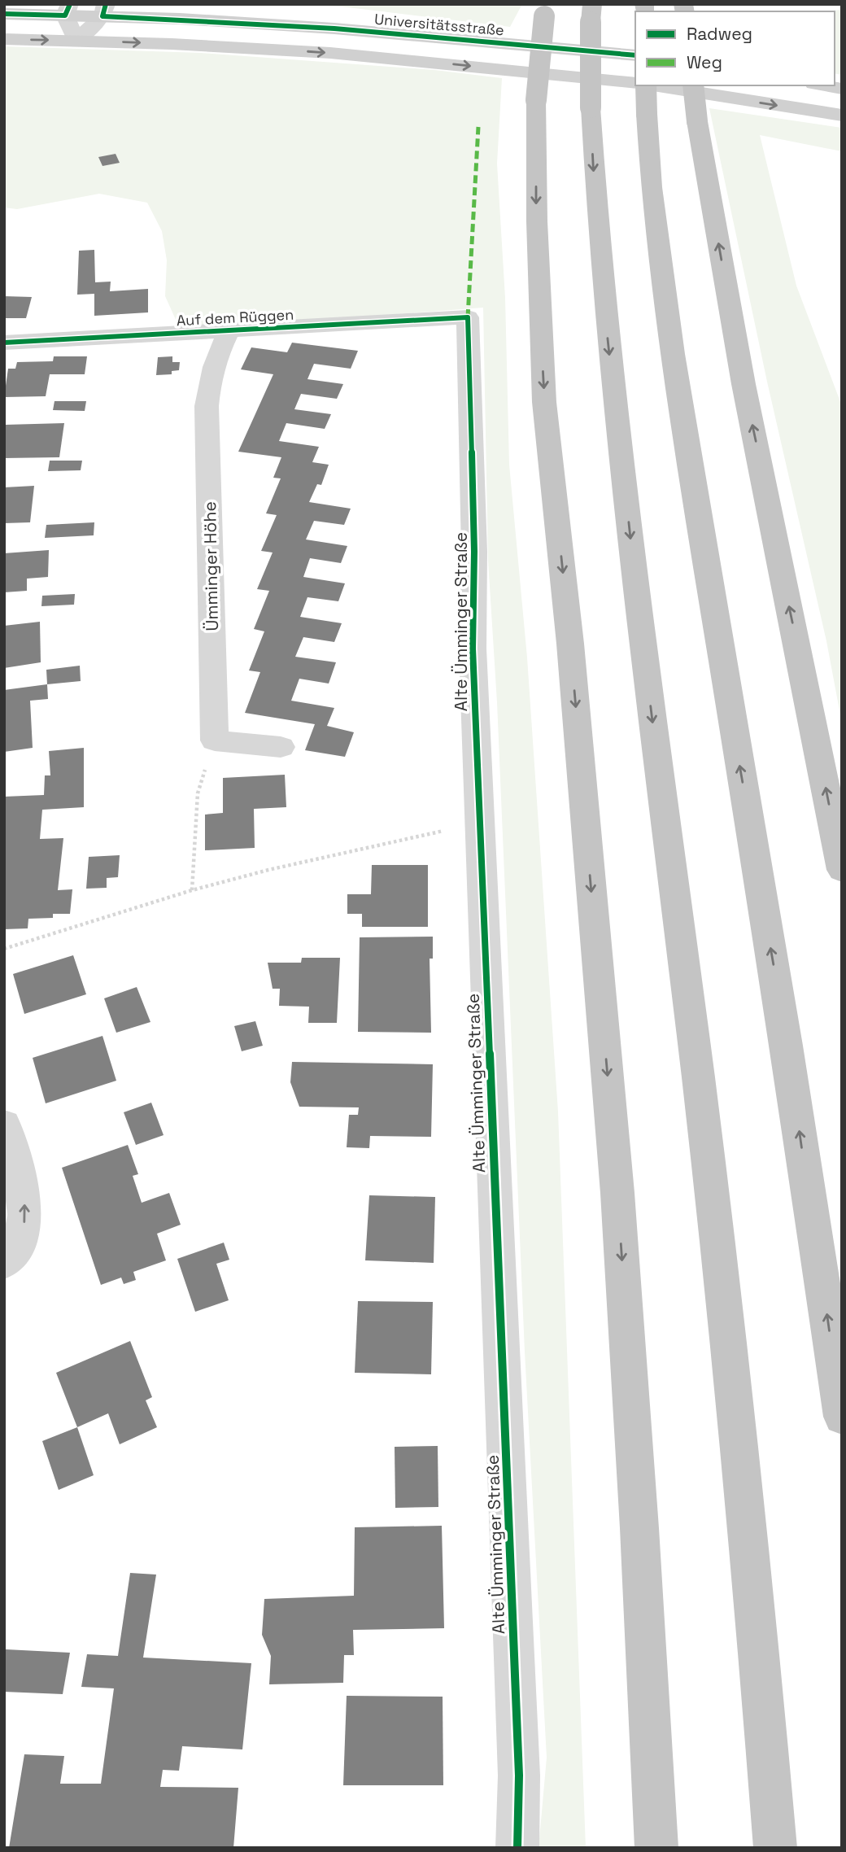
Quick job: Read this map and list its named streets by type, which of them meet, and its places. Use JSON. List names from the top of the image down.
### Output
{
  "streets": {
    "main road": ["Universitätsstraße"],
    "street": ["Auf dem Rüggen", "Ümminger Höhe", "Alte Ümminger Straße"]
  },
  "crossings": [
    ["Auf dem Rüggen", "Ümminger Höhe"],
    ["Auf dem Rüggen", "Alte Ümminger Straße"]
  ],
  "legend": ["Radweg", "Weg"]
}
